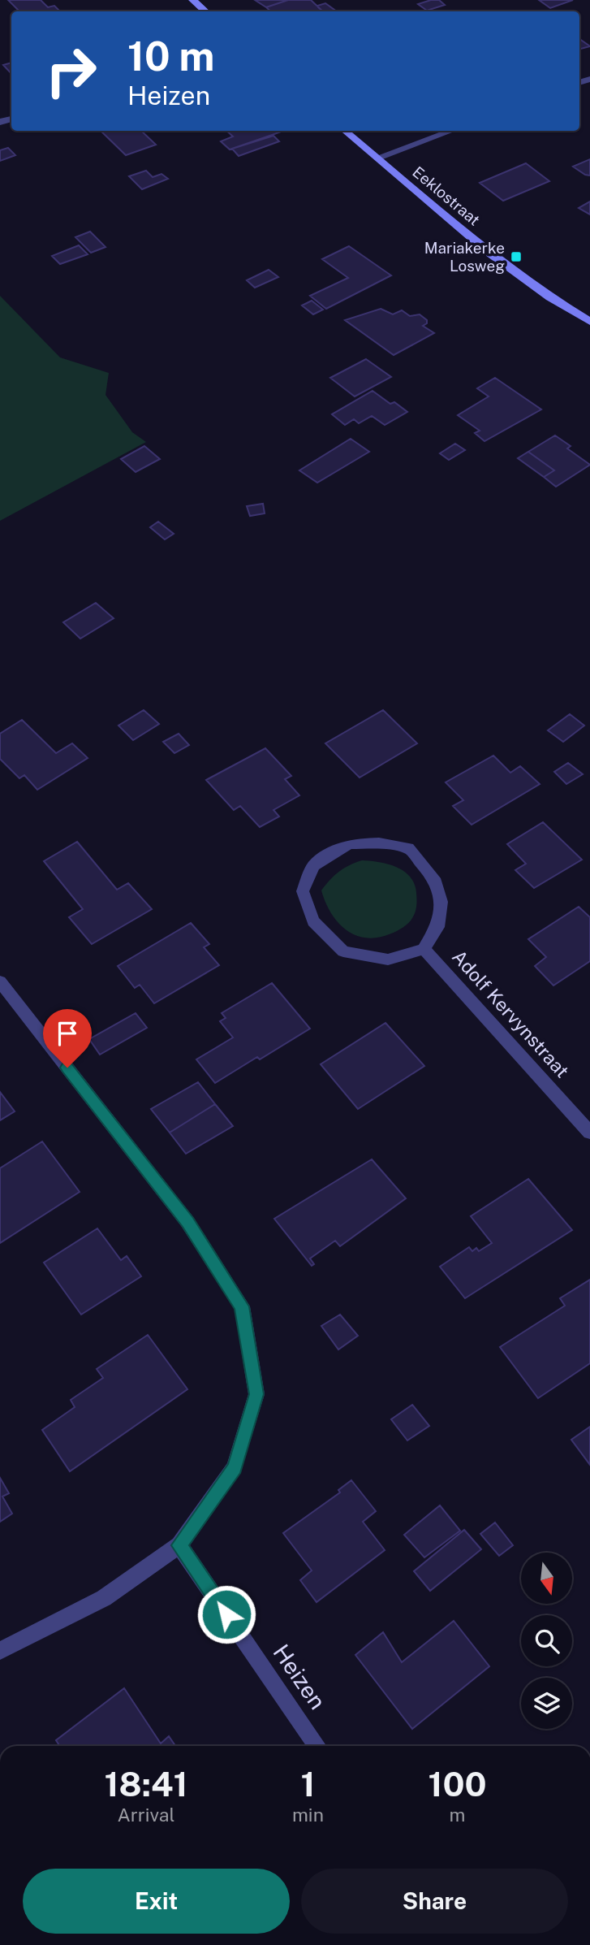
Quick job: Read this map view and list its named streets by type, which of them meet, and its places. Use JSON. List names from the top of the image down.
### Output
{
  "streets": {
    "street": ["Eeklostraat", "Adolf Kervynstraat", "Heizen"]
  },
  "places": {
    "transit": ["Mariakerke Losweg"]
  },
  "north": "bottom",
  "page": {
    "turn": ["10 m", "Heizen"],
    "eta": [
      "18:41",
      "Arrival",
      "1",
      "min",
      "100",
      "m"
    ],
    "buttons": ["Exit", "Share"]
  }
}
